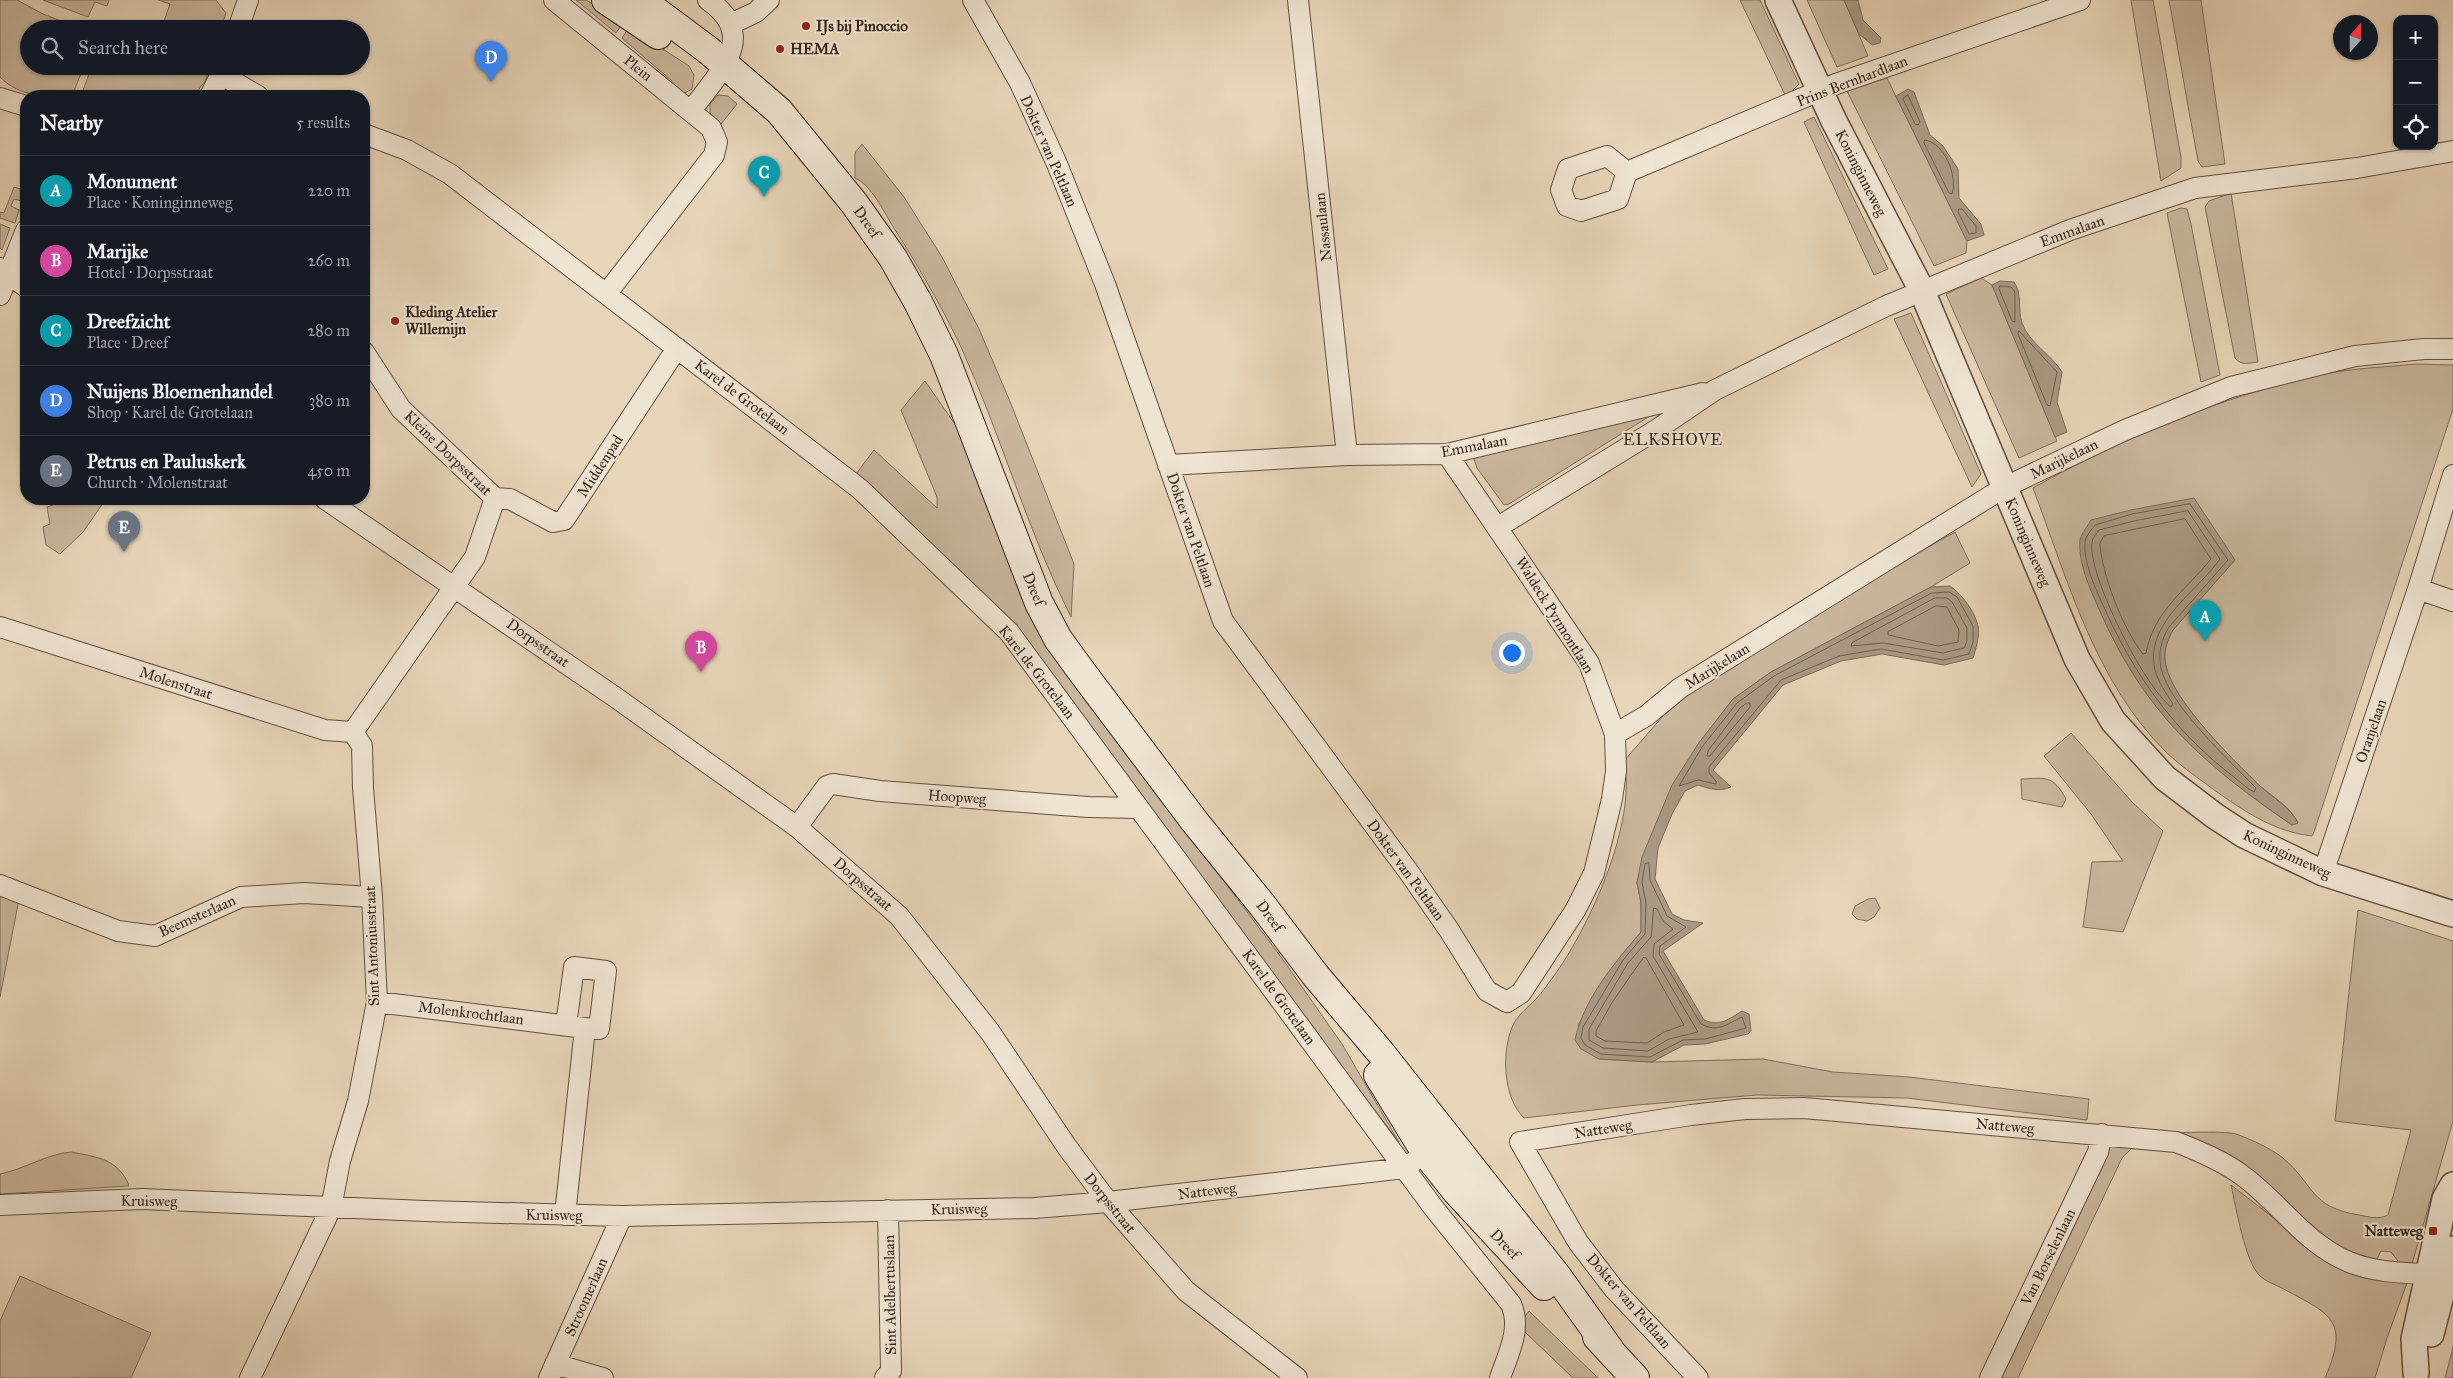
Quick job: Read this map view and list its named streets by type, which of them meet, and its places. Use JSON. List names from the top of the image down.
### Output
{
  "streets": {
    "main road": ["Dreef"],
    "street": [
      "Plein",
      "Prins Bernhardlaan",
      "Dokter van Peltlaan",
      "Koninginneweg",
      "Nassaulaan",
      "Emmalaan",
      "Karel de Grotelaan",
      "Kleine Dorpsstraat",
      "Marijkelaan",
      "Middenpad",
      "Waldeck Pyrmontlaan",
      "Dorpsstraat",
      "Molenstraat",
      "Oranjelaan",
      "Hoopweg",
      "Beemsterlaan",
      "Sint Antoniusstraat",
      "Molenkrochtlaan",
      "Natteweg",
      "Kruisweg",
      "Van Borselenlaan",
      "Sint Adelbertuslaan",
      "Stroomerlaan"
    ]
  },
  "crossings": [
    ["Prins Bernhardlaan", "Koninginneweg"],
    ["Dokter van Peltlaan", "Emmalaan"],
    ["Dokter van Peltlaan", "Waldeck Pyrmontlaan"],
    ["Dokter van Peltlaan", "Natteweg"],
    ["Koninginneweg", "Emmalaan"],
    ["Koninginneweg", "Marijkelaan"],
    ["Koninginneweg", "Oranjelaan"],
    ["Dreef", "Karel de Grotelaan"],
    ["Dreef", "Natteweg"],
    ["Nassaulaan", "Emmalaan"],
    ["Emmalaan", "Waldeck Pyrmontlaan"],
    ["Karel de Grotelaan", "Middenpad"],
    ["Karel de Grotelaan", "Hoopweg"],
    ["Karel de Grotelaan", "Natteweg"],
    ["Kleine Dorpsstraat", "Middenpad"],
    ["Kleine Dorpsstraat", "Dorpsstraat"],
    ["Marijkelaan", "Waldeck Pyrmontlaan"],
    ["Dorpsstraat", "Hoopweg"],
    ["Dorpsstraat", "Natteweg"],
    ["Dorpsstraat", "Kruisweg"],
    ["Molenstraat", "Sint Antoniusstraat"],
    ["Beemsterlaan", "Sint Antoniusstraat"],
    ["Sint Antoniusstraat", "Molenkrochtlaan"],
    ["Sint Antoniusstraat", "Kruisweg"],
    ["Molenkrochtlaan", "Kruisweg"],
    ["Natteweg", "Kruisweg"],
    ["Natteweg", "Van Borselenlaan"],
    ["Kruisweg", "Sint Adelbertuslaan"],
    ["Kruisweg", "Stroomerlaan"]
  ],
  "districts": ["ELKSHOVE"],
  "places": {
    "other": ["IJs bij Pinoccio", "HEMA", "Kleding Atelier Willemijn"],
    "transit": ["Natteweg"]
  },
  "north": "top",
  "page": {
    "map_buttons": ["+", "−"],
    "search": "Search here",
    "pins": [
      "D",
      "C",
      "E",
      "A",
      "B"
    ],
    "heading": ["Nearby", "5 results"],
    "list": [
      {
        "mark": "A",
        "name": "Monument",
        "note": "Place · Koninginneweg",
        "value": "220 m"
      },
      {
        "mark": "B",
        "name": "Marijke",
        "note": "Hotel · Dorpsstraat",
        "value": "260 m"
      },
      {
        "mark": "C",
        "name": "Dreefzicht",
        "note": "Place · Dreef",
        "value": "280 m"
      },
      {
        "mark": "D",
        "name": "Nuijens Bloemenhandel",
        "note": "Shop · Karel de Grotelaan",
        "value": "380 m"
      },
      {
        "mark": "E",
        "name": "Petrus en Pauluskerk",
        "note": "Church · Molenstraat",
        "value": "450 m"
      }
    ]
  }
}
